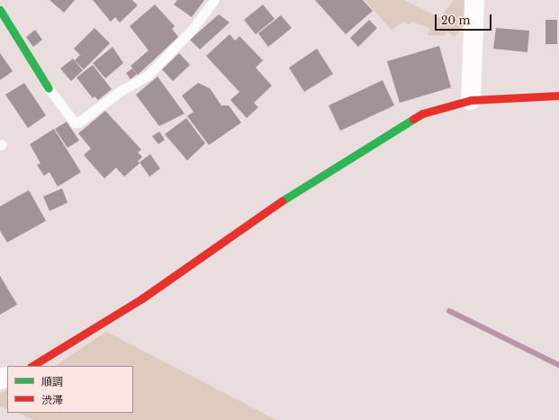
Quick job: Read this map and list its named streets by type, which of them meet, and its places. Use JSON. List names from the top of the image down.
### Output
{
  "legend": ["順調", "渋滞"],
  "scale_bar": "20 m"
}
